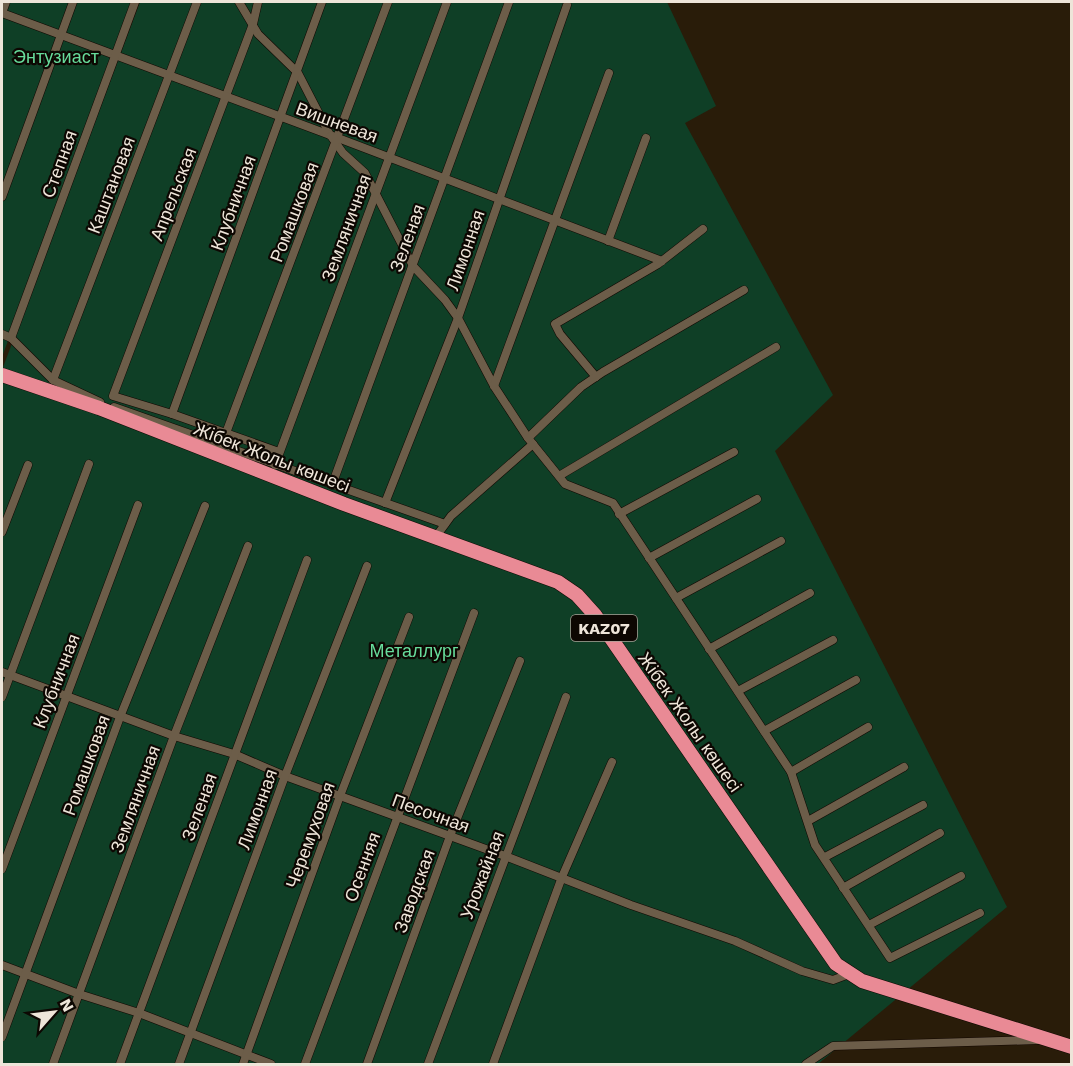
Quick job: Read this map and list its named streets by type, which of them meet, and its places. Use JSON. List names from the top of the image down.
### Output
{
  "streets": {
    "highway": ["Жібек Жолы көшесі", "KAZ07"],
    "street": [
      "Вишневая",
      "Степная",
      "Каштановая",
      "Апрельская",
      "Клубничная",
      "Ромашковая",
      "Земляничная",
      "Зеленая",
      "Лимонная",
      "Песочная",
      "Черемуховая",
      "Осенняя",
      "Урожайная",
      "Заводская"
    ]
  },
  "crossings": [
    ["Вишневая", "Степная"],
    ["Вишневая", "Каштановая"],
    ["Вишневая", "Апрельская"],
    ["Вишневая", "Клубничная"],
    ["Вишневая", "Ромашковая"],
    ["Вишневая", "Земляничная"],
    ["Вишневая", "Зеленая"],
    ["Вишневая", "Лимонная"],
    ["Апрельская", "Клубничная"],
    ["Клубничная", "Песочная"],
    ["Ромашковая", "Песочная"],
    ["Земляничная", "Песочная"],
    ["Зеленая", "Песочная"],
    ["Лимонная", "Песочная"],
    ["Жібек Жолы көшесі", "Песочная"],
    ["Песочная", "Черемуховая"],
    ["Песочная", "Осенняя"],
    ["Песочная", "Урожайная"],
    ["Песочная", "Заводская"]
  ],
  "parks": ["Энтузиаст", "Металлург"],
  "north": "top right"
}
